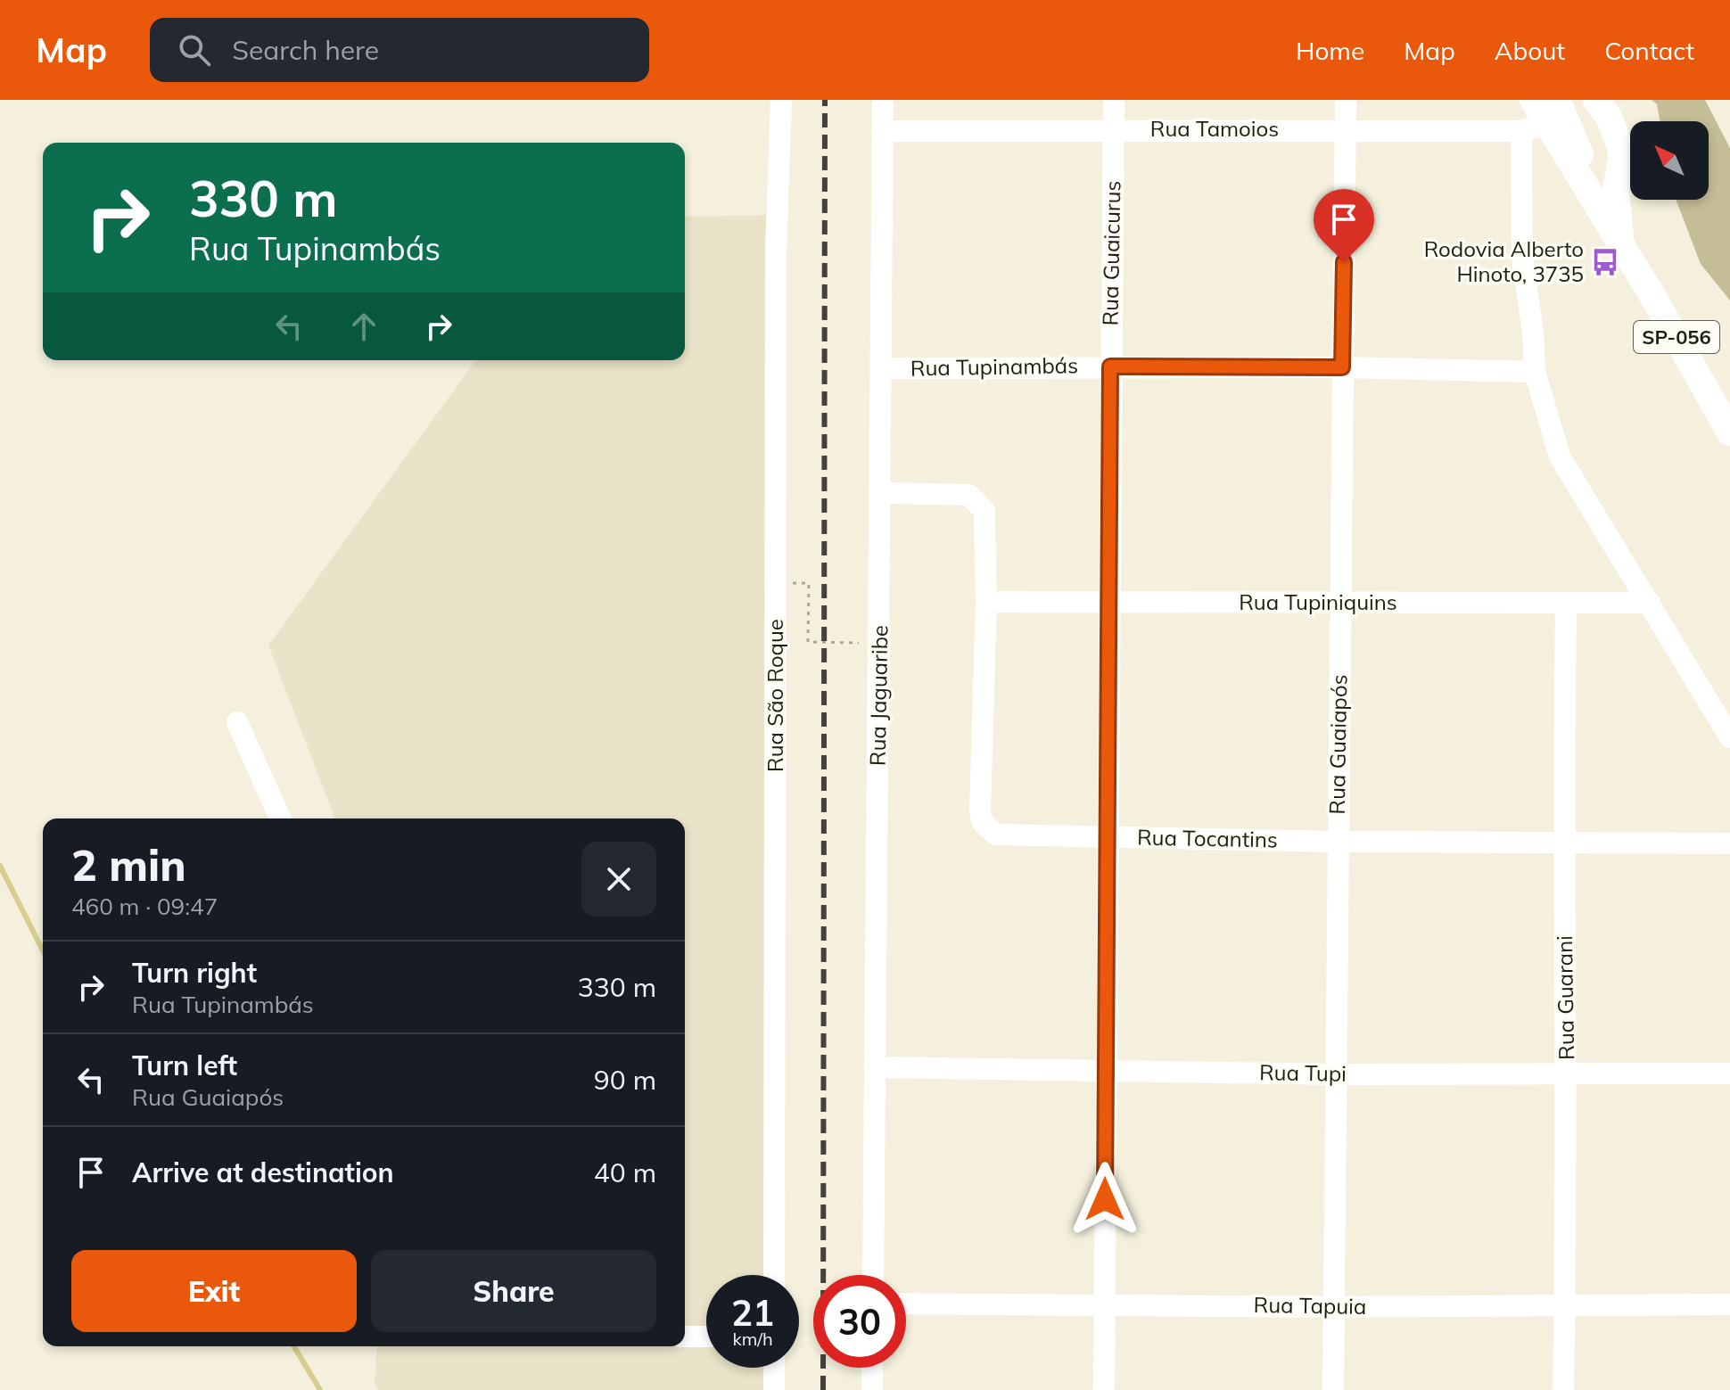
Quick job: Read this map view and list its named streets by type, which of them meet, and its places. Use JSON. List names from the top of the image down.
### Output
{
  "streets": {
    "main road": ["SP-056"],
    "street": [
      "Rua Tamoios",
      "Rua Guaicurus",
      "Rua Tupinambás",
      "Rua Tupiniquins",
      "Rua São Roque",
      "Rua Jaguaribe",
      "Rua Guaiapós",
      "Rua Tocantins",
      "Rua Guarani",
      "Rua Tupi",
      "Rua Tapuia"
    ]
  },
  "crossings": [
    ["Rua Tamoios", "Rua Guaicurus"],
    ["Rua Tamoios", "SP-056"],
    ["Rua Tamoios", "Rua Jaguaribe"],
    ["Rua Tamoios", "Rua Guaiapós"],
    ["Rua Guaicurus", "Rua Tupinambás"],
    ["Rua Guaicurus", "Rua Tupiniquins"],
    ["Rua Guaicurus", "Rua Tocantins"],
    ["Rua Guaicurus", "Rua Tupi"],
    ["Rua Guaicurus", "Rua Tapuia"],
    ["Rua Tupinambás", "Rua Jaguaribe"],
    ["Rua Tupinambás", "Rua Guaiapós"],
    ["Rua Tupiniquins", "Rua Guaiapós"],
    ["Rua Tupiniquins", "Rua Tocantins"],
    ["Rua Tupiniquins", "Rua Guarani"],
    ["Rua Jaguaribe", "Rua Tocantins"],
    ["Rua Jaguaribe", "Rua Tupi"],
    ["Rua Guaiapós", "Rua Tocantins"],
    ["Rua Guaiapós", "Rua Tupi"],
    ["Rua Guaiapós", "Rua Tapuia"],
    ["Rua Tocantins", "Rua Guarani"],
    ["Rua Guarani", "Rua Tupi"],
    ["Rua Guarani", "Rua Tapuia"]
  ],
  "places": {
    "bus stop": ["Rodovia Alberto Hinoto, 3735"]
  },
  "north": "top left",
  "page": {
    "header": "Map",
    "search": "Search here",
    "nav": [
      "Home",
      "Map",
      "About",
      "Contact"
    ],
    "turn": ["330 m", "Rua Tupinambás"],
    "heading": ["2 min", "460 m · 09:47"],
    "list": [
      {
        "name": "Turn right",
        "note": "Rua Tupinambás",
        "value": "330 m"
      },
      {
        "name": "Turn left",
        "note": "Rua Guaiapós",
        "value": "90 m"
      },
      {
        "name": "Arrive at destination",
        "value": "40 m"
      }
    ],
    "buttons": ["Exit", "Share"],
    "speed": "21 km/h",
    "limit": "30"
  }
}
